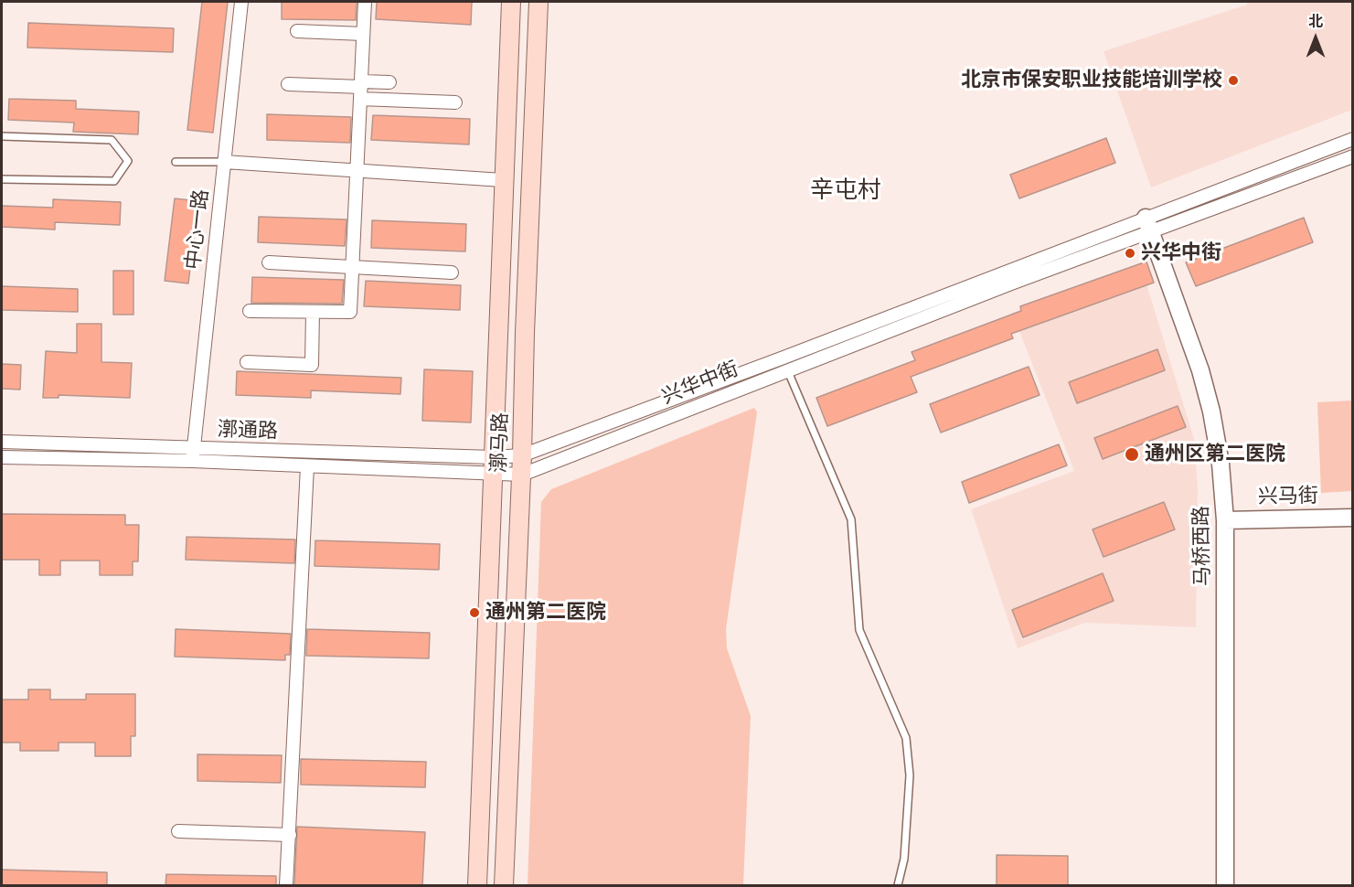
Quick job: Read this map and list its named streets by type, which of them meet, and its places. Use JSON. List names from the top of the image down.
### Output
{
  "streets": {
    "main road": ["漷马路"],
    "street": [
      "中心一路",
      "兴华中街",
      "漷通路",
      "兴马街",
      "马桥西路"
    ]
  },
  "crossings": [
    ["中心一路", "漷通路"],
    ["兴华中街", "漷通路"],
    ["兴华中街", "漷马路"],
    ["兴华中街", "马桥西路"],
    ["漷通路", "漷马路"],
    ["兴马街", "马桥西路"]
  ],
  "districts": ["辛屯村"],
  "places": [
    "北京市保安职业技能培训学校",
    "兴华中街",
    "通州区第二医院",
    "通州第二医院"
  ],
  "north": "top"
}
